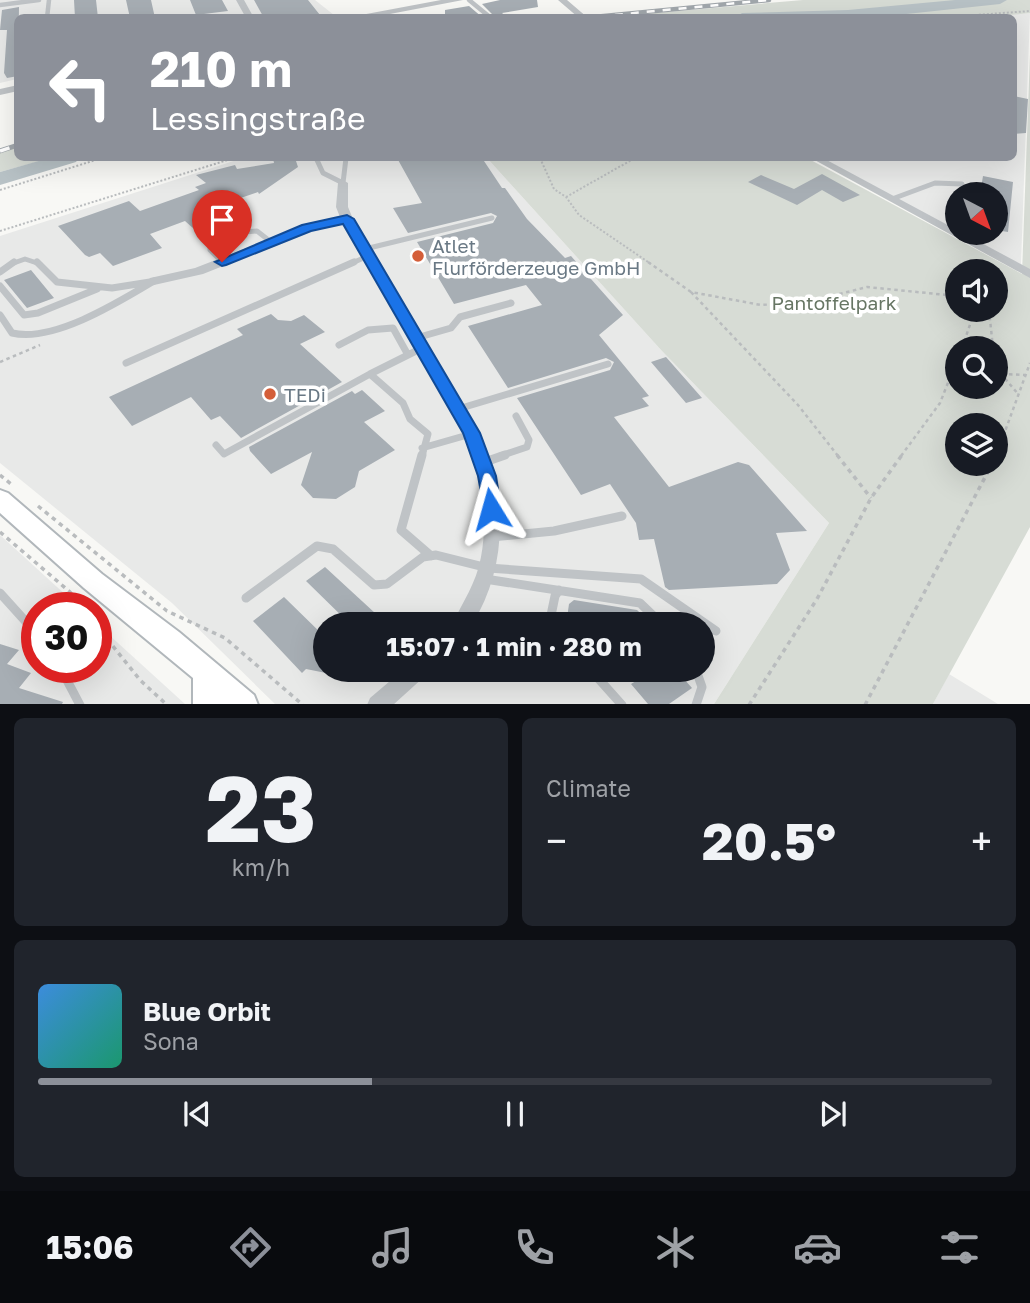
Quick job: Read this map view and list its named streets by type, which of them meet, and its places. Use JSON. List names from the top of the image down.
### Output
{
  "parks": ["Pantoffelpark"],
  "places": ["Atlet Flurförderzeuge GmbH", "TEDi"],
  "north": "bottom right",
  "page": {
    "turn": ["210 m", "Lessingstraße"],
    "limit": "30",
    "trip": "15:07 · 1 min · 280 m",
    "tile": [
      ["23", "km/h"],
      "Climate"
    ],
    "heat": ["−", "20.5°", "+"],
    "song": ["Blue Orbit", "Sona"],
    "tabs": "15:06"
  }
}
